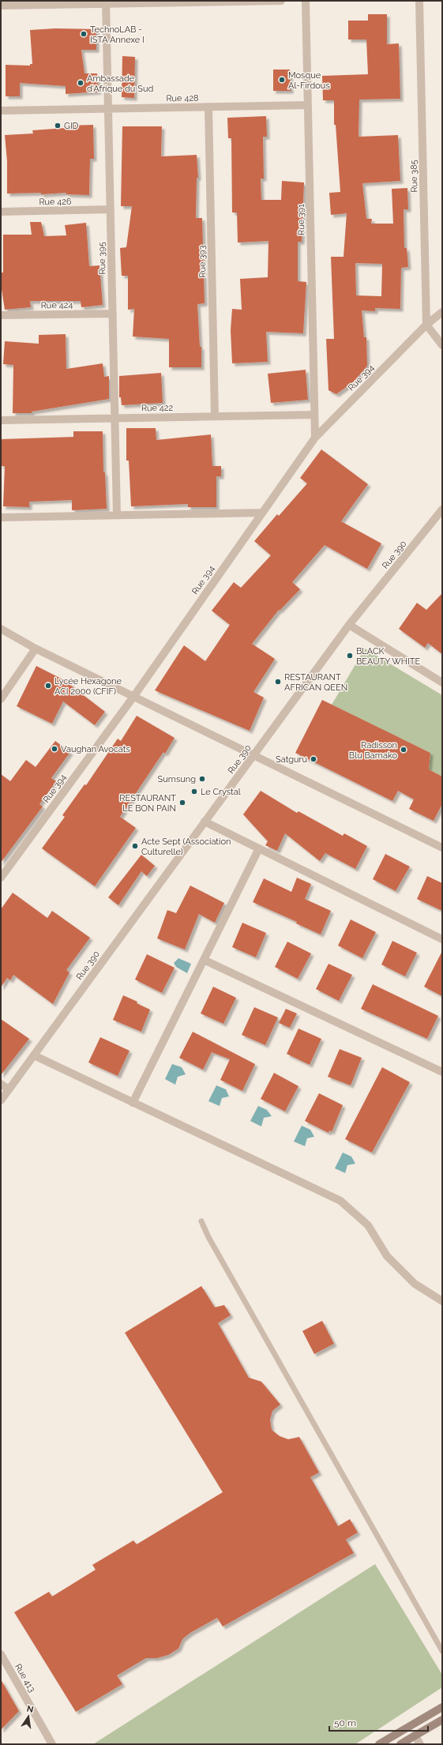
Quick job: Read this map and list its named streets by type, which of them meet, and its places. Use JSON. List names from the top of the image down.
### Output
{
  "streets": {
    "street": [
      "Rue 428",
      "Rue 385",
      "Rue 426",
      "Rue 391",
      "Rue 395",
      "Rue 393",
      "Rue 424",
      "Rue 394",
      "Rue 422",
      "Rue 390",
      "Rue 413"
    ]
  },
  "crossings": [
    ["Rue 428", "Rue 391"],
    ["Rue 428", "Rue 395"],
    ["Rue 428", "Rue 393"],
    ["Rue 385", "Rue 394"],
    ["Rue 426", "Rue 395"],
    ["Rue 391", "Rue 394"],
    ["Rue 391", "Rue 422"],
    ["Rue 395", "Rue 424"],
    ["Rue 395", "Rue 422"],
    ["Rue 393", "Rue 422"]
  ],
  "places": [
    "TechnoLAB - ISTA Annexe I",
    "Mosque Al-Firdous",
    "Ambassade d'Afrique du Sud",
    "GID",
    "BLACK BEAUTY WHITE",
    "RESTAURANT AFRICAN QEEN",
    "Lycée Hexagone ACI 2000 (CFIF)",
    "Vaughan Avocats",
    "Radisson Blu Bamako",
    "Satguru",
    "Sumsung",
    "Le Crystal",
    "RESTAURANT LE BON PAIN",
    "Acte Sept (Association Culturelle)"
  ],
  "scale_bar": "50 m",
  "north": "top"
}
